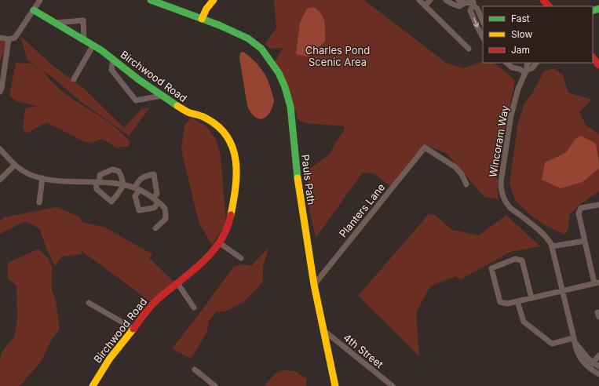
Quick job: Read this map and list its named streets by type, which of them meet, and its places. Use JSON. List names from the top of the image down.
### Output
{
  "streets": {
    "street": [
      "Birchwood Road",
      "Wincoram Way",
      "Pauls Path",
      "Planters Lane",
      "4th Street"
    ]
  },
  "crossings": [
    ["Pauls Path", "Planters Lane"],
    ["Pauls Path", "4th Street"]
  ],
  "parks": ["Charles Pond Scenic Area"],
  "legend": ["Fast", "Slow", "Jam"]
}
